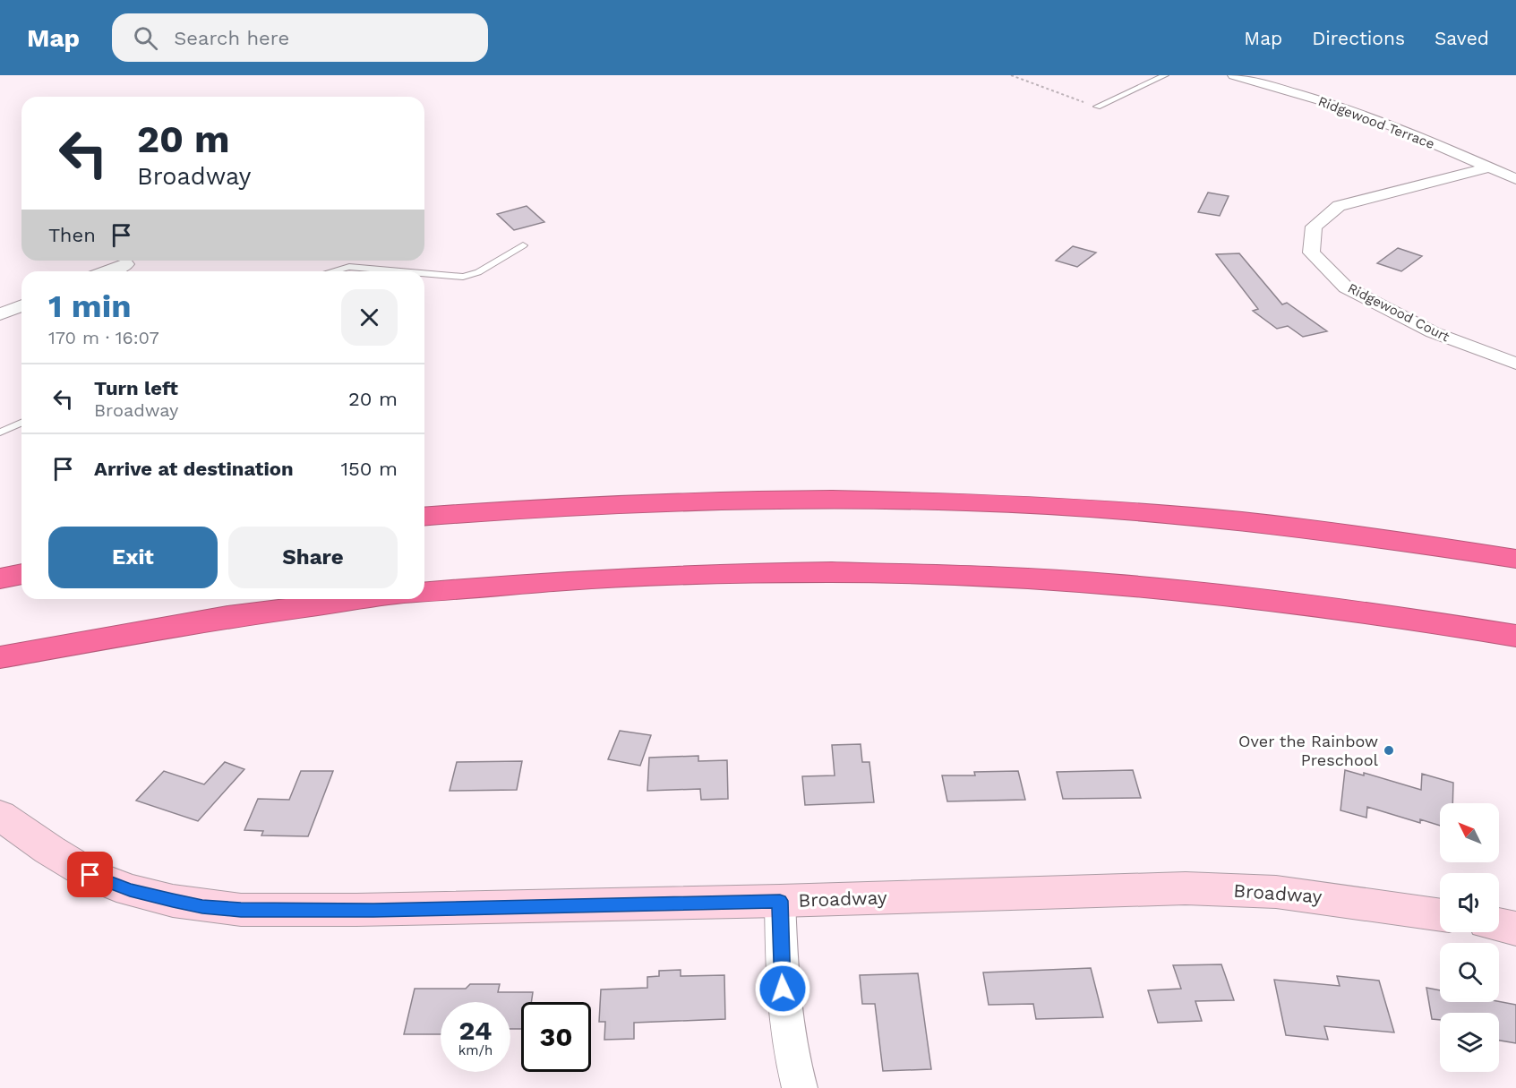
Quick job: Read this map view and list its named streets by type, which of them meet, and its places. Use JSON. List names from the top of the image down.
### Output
{
  "streets": {
    "main road": ["Broadway"],
    "street": ["Ridgewood Terrace", "Ridgewood Court"]
  },
  "crossings": [
    ["Ridgewood Terrace", "Ridgewood Court"]
  ],
  "places": ["Over the Rainbow Preschool"],
  "north": "top left",
  "page": {
    "header": "Map",
    "search": "Search here",
    "nav": ["Map", "Directions", "Saved"],
    "turn": ["20 m", "Broadway"],
    "then": "Then",
    "heading": ["1 min", "170 m · 16:07"],
    "list": [
      {
        "name": "Turn left",
        "note": "Broadway",
        "value": "20 m"
      },
      {
        "name": "Arrive at destination",
        "value": "150 m"
      }
    ],
    "buttons": ["Exit", "Share"],
    "speed": "24 km/h",
    "limit": "30"
  }
}
